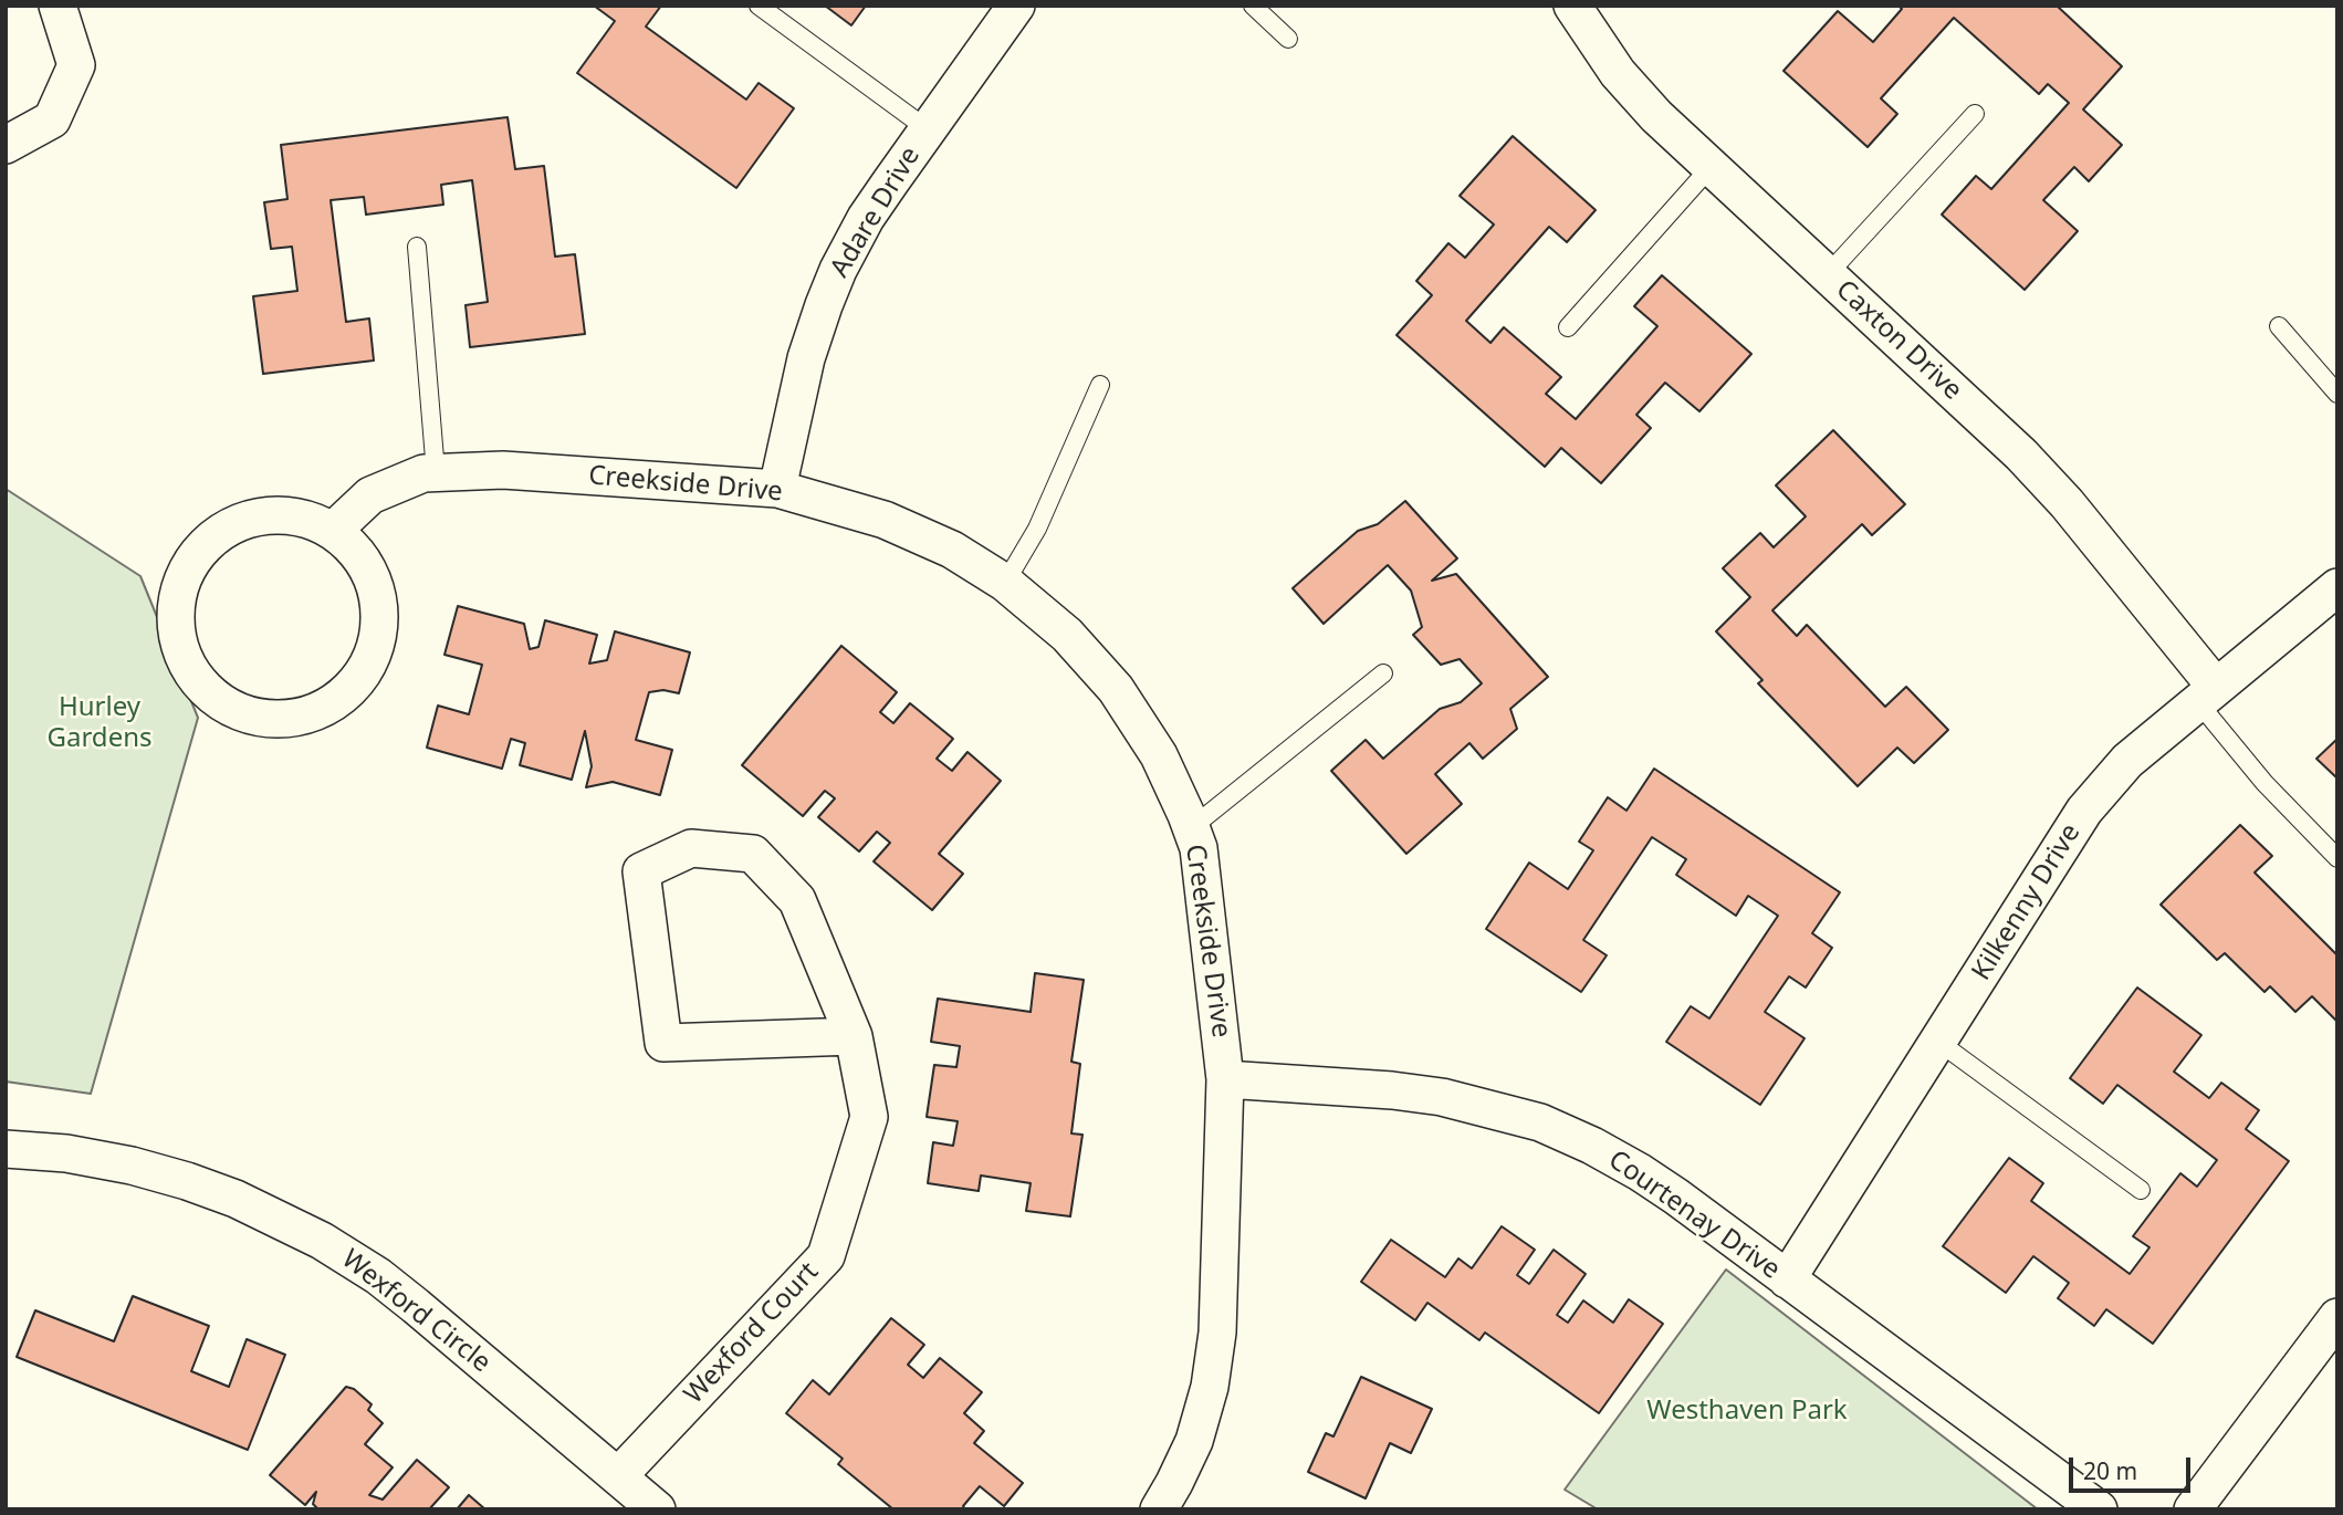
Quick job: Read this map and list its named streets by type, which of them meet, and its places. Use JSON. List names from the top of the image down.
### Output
{
  "streets": {
    "street": [
      "Adare Drive",
      "Caxton Drive",
      "Creekside Drive",
      "Kilkenny Drive",
      "Courtenay Drive",
      "Wexford Circle",
      "Wexford Court"
    ]
  },
  "crossings": [
    ["Adare Drive", "Creekside Drive"],
    ["Caxton Drive", "Kilkenny Drive"],
    ["Creekside Drive", "Courtenay Drive"],
    ["Kilkenny Drive", "Courtenay Drive"],
    ["Wexford Circle", "Wexford Court"]
  ],
  "parks": ["Hurley Gardens", "Westhaven Park"],
  "scale_bar": "20 m"
}
